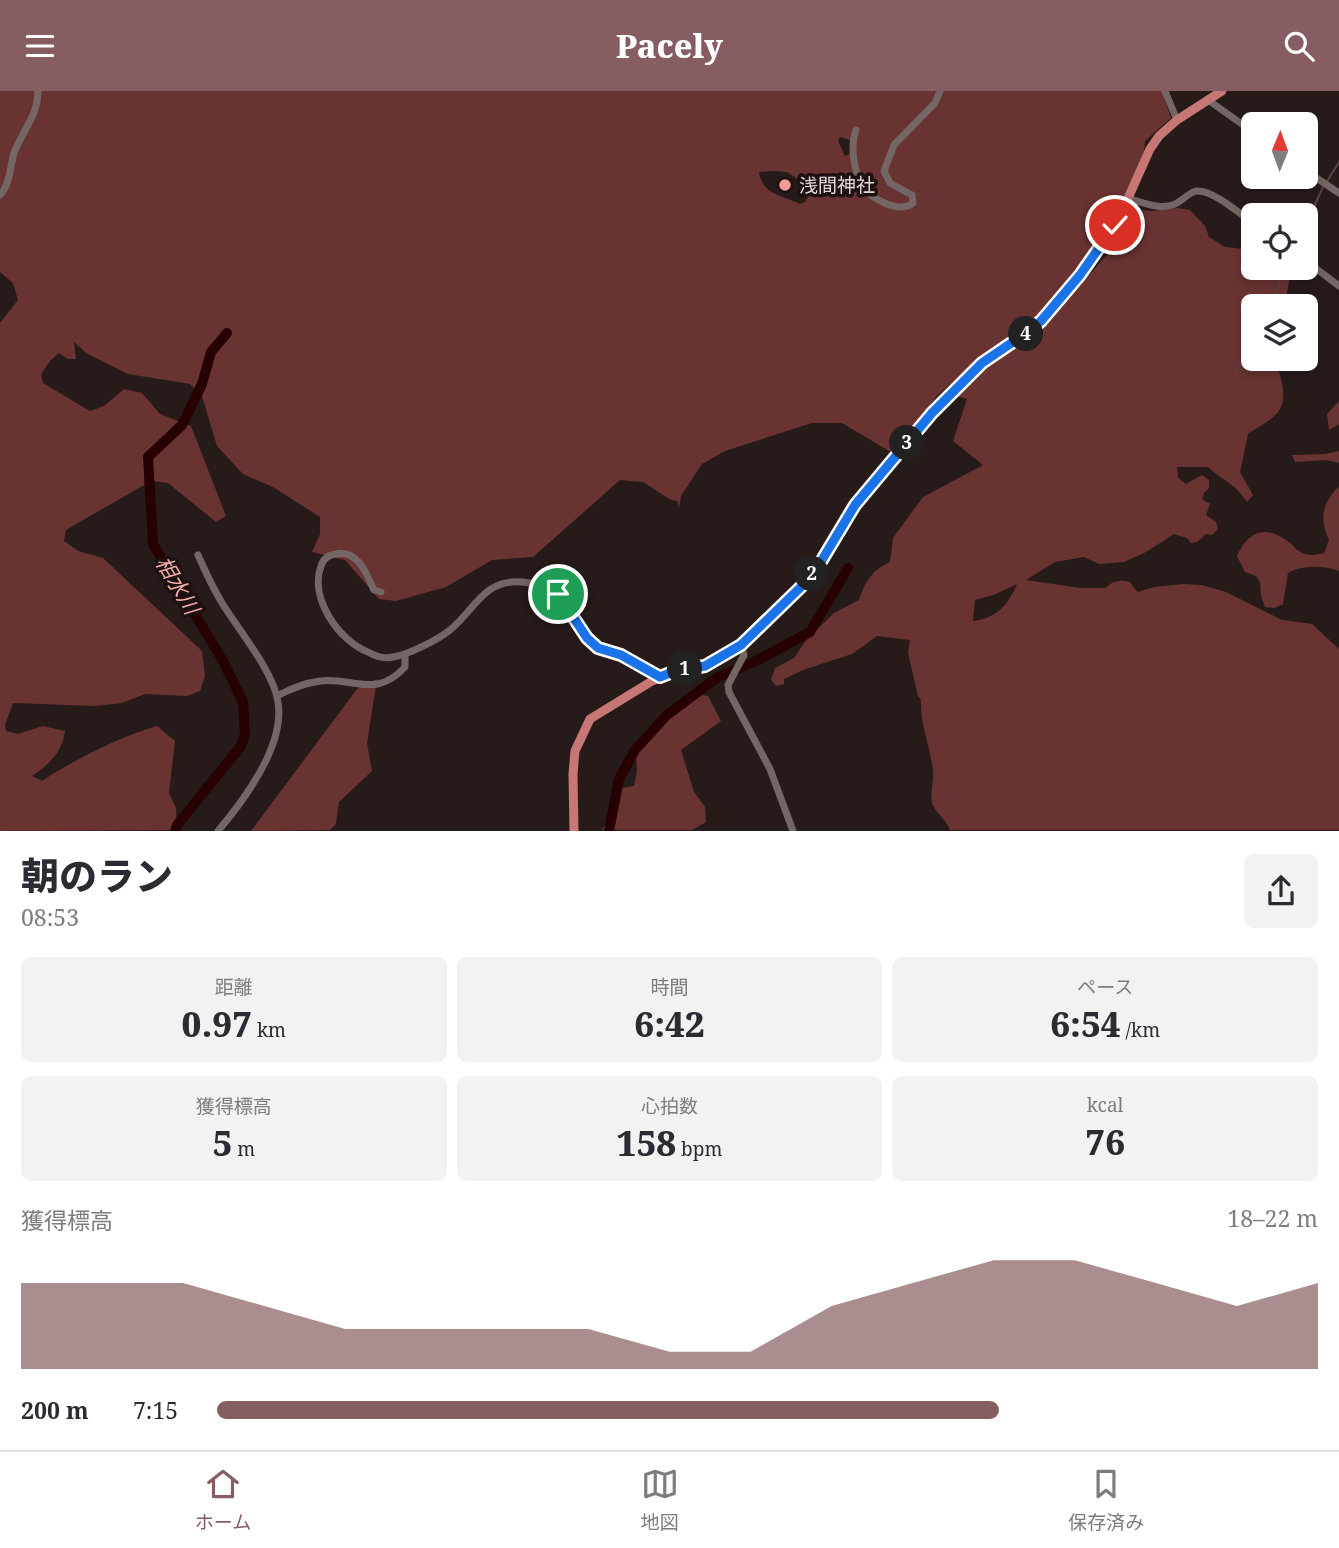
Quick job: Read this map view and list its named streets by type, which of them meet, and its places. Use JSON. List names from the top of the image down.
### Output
{
  "water": ["相水川"],
  "places": ["浅間神社"],
  "north": "top",
  "page": {
    "header": "Pacely",
    "pins": [
      "4",
      "3",
      "2",
      "1"
    ],
    "heading": ["朝のラン", "08:53"],
    "stats": [
      ["距離", "0.97 km"],
      ["時間", "6:42"],
      ["ペース", "6:54 /km"],
      ["獲得標高", "5 m"],
      ["心拍数", "158 bpm"],
      ["kcal", "76"]
    ],
    "chart": ["獲得標高", "18–22 m"],
    "list": [
      {
        "name": "200 m",
        "note": "7:15"
      }
    ],
    "tabs": ["ホーム", "地図", "保存済み"]
  }
}
